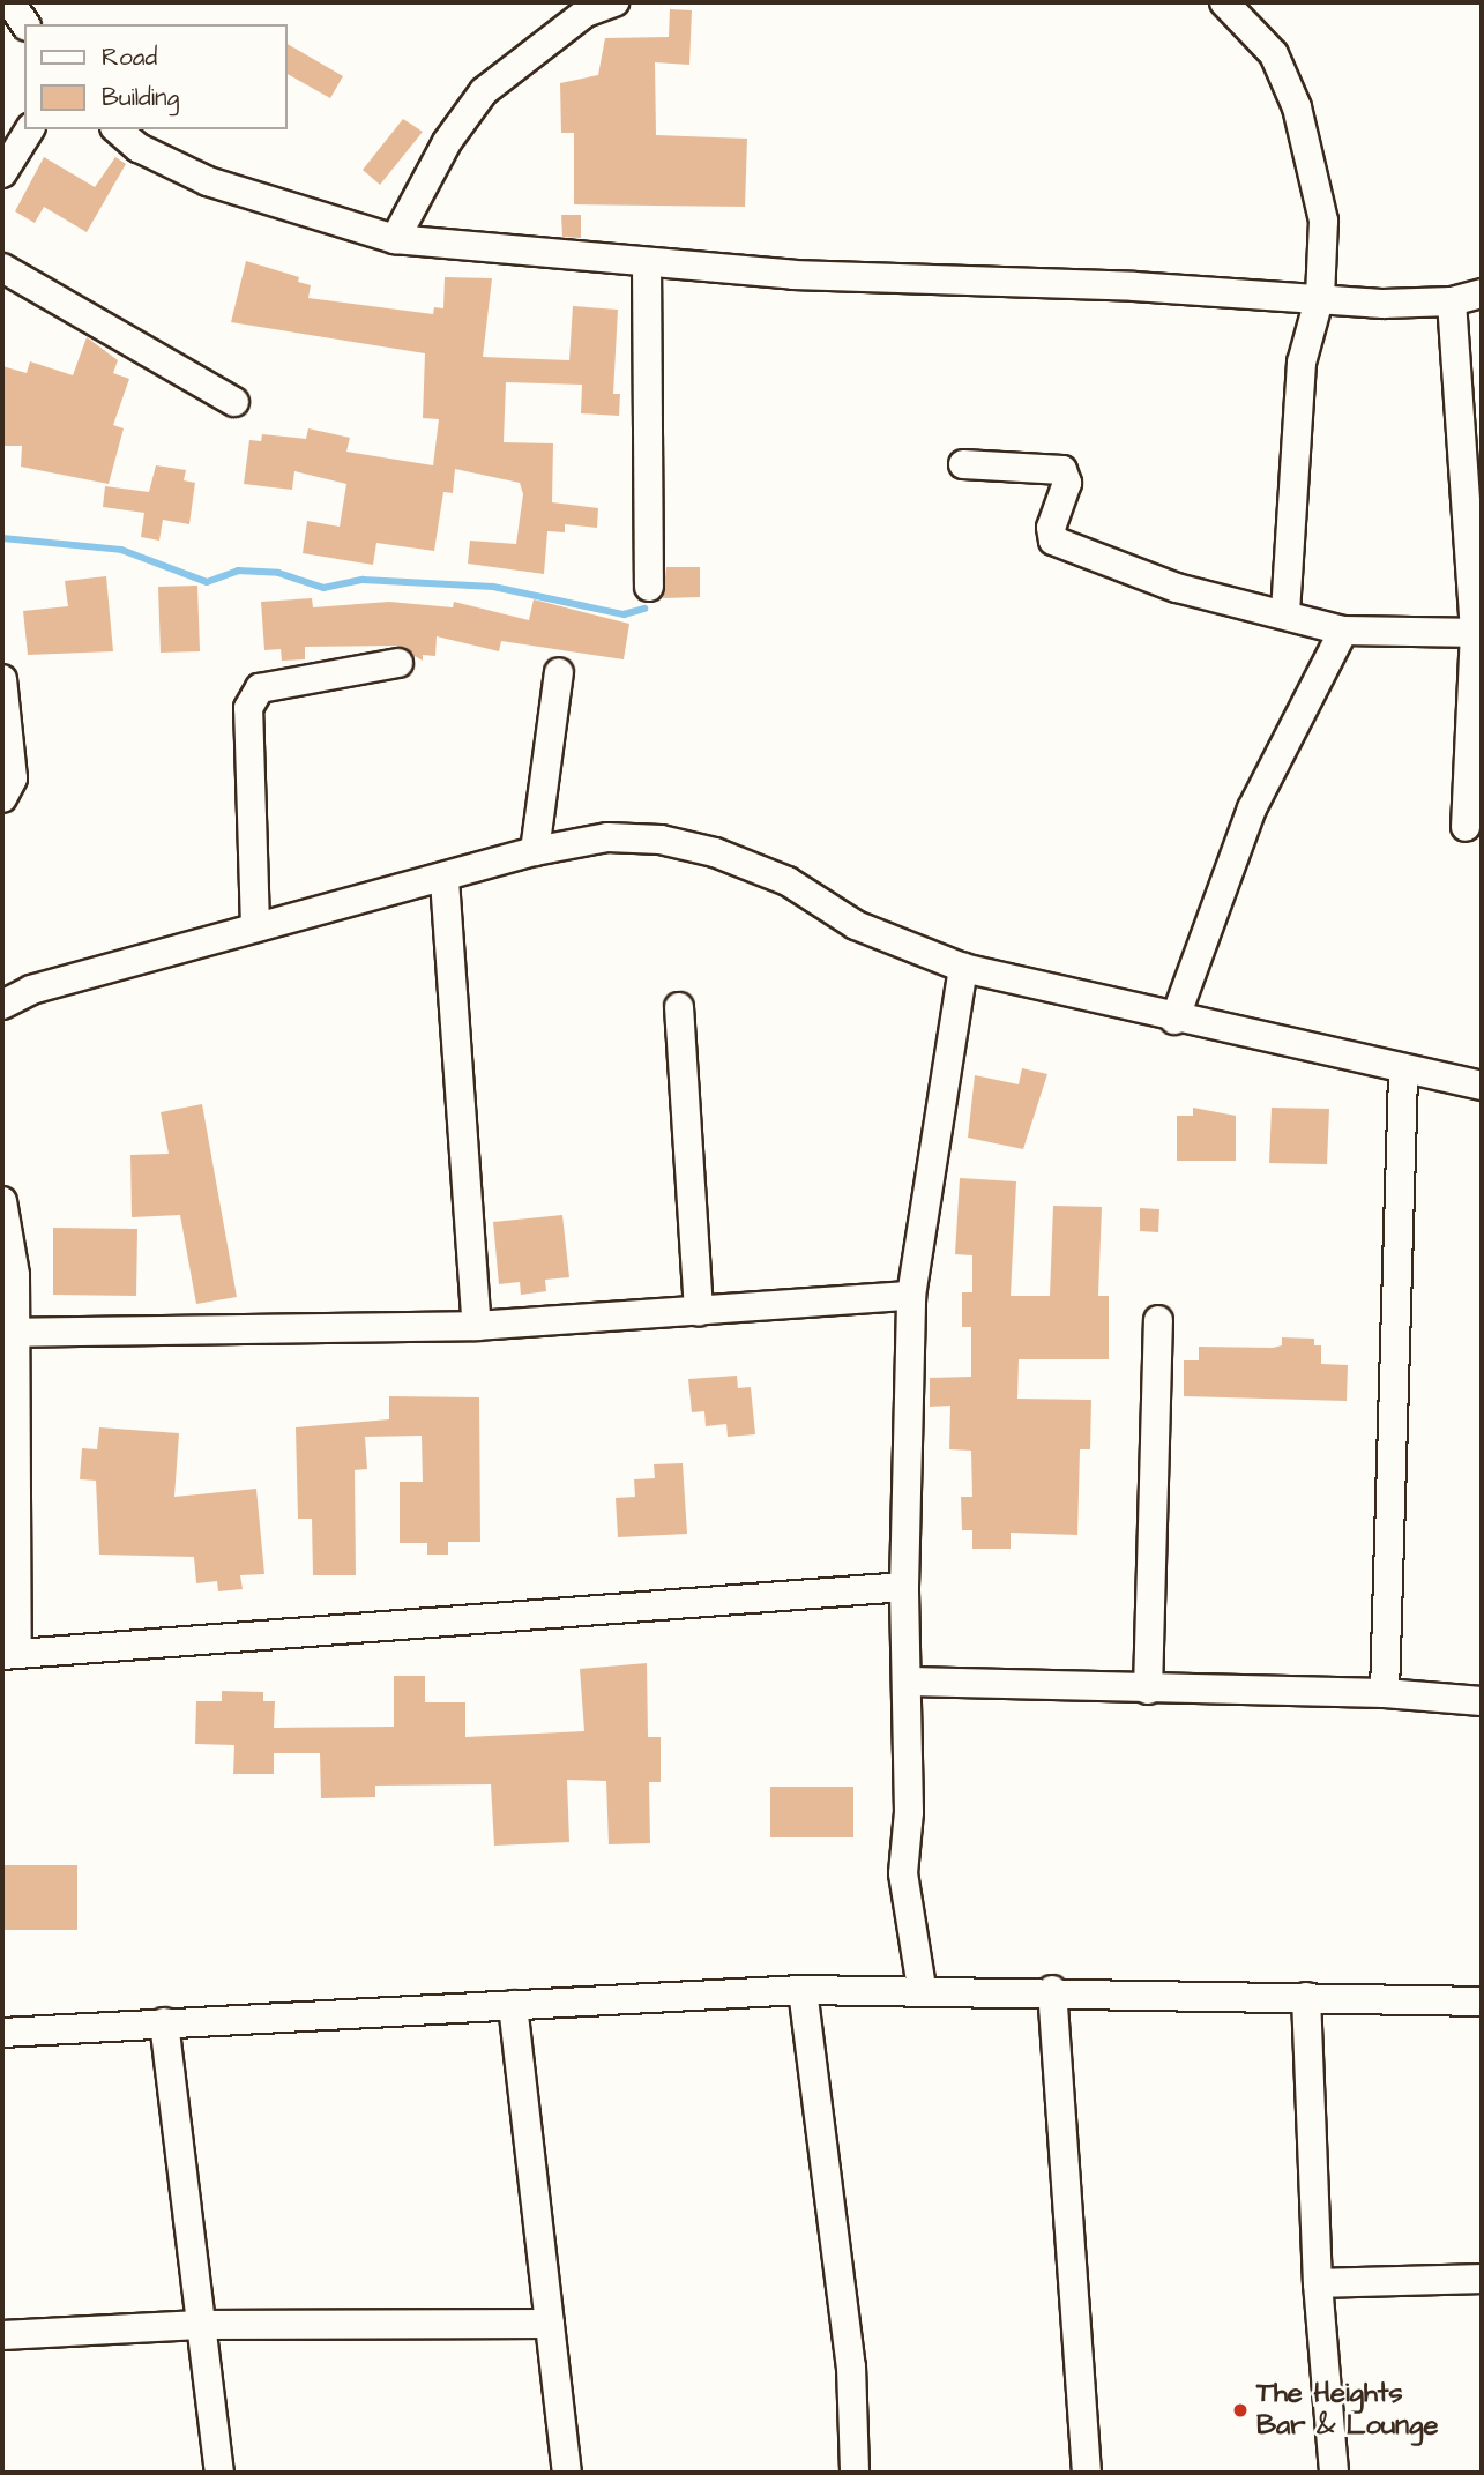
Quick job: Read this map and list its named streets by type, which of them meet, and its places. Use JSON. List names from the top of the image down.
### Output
{
  "places": ["The Heights Bar & Lounge"],
  "legend": ["Road", "Building"]
}
